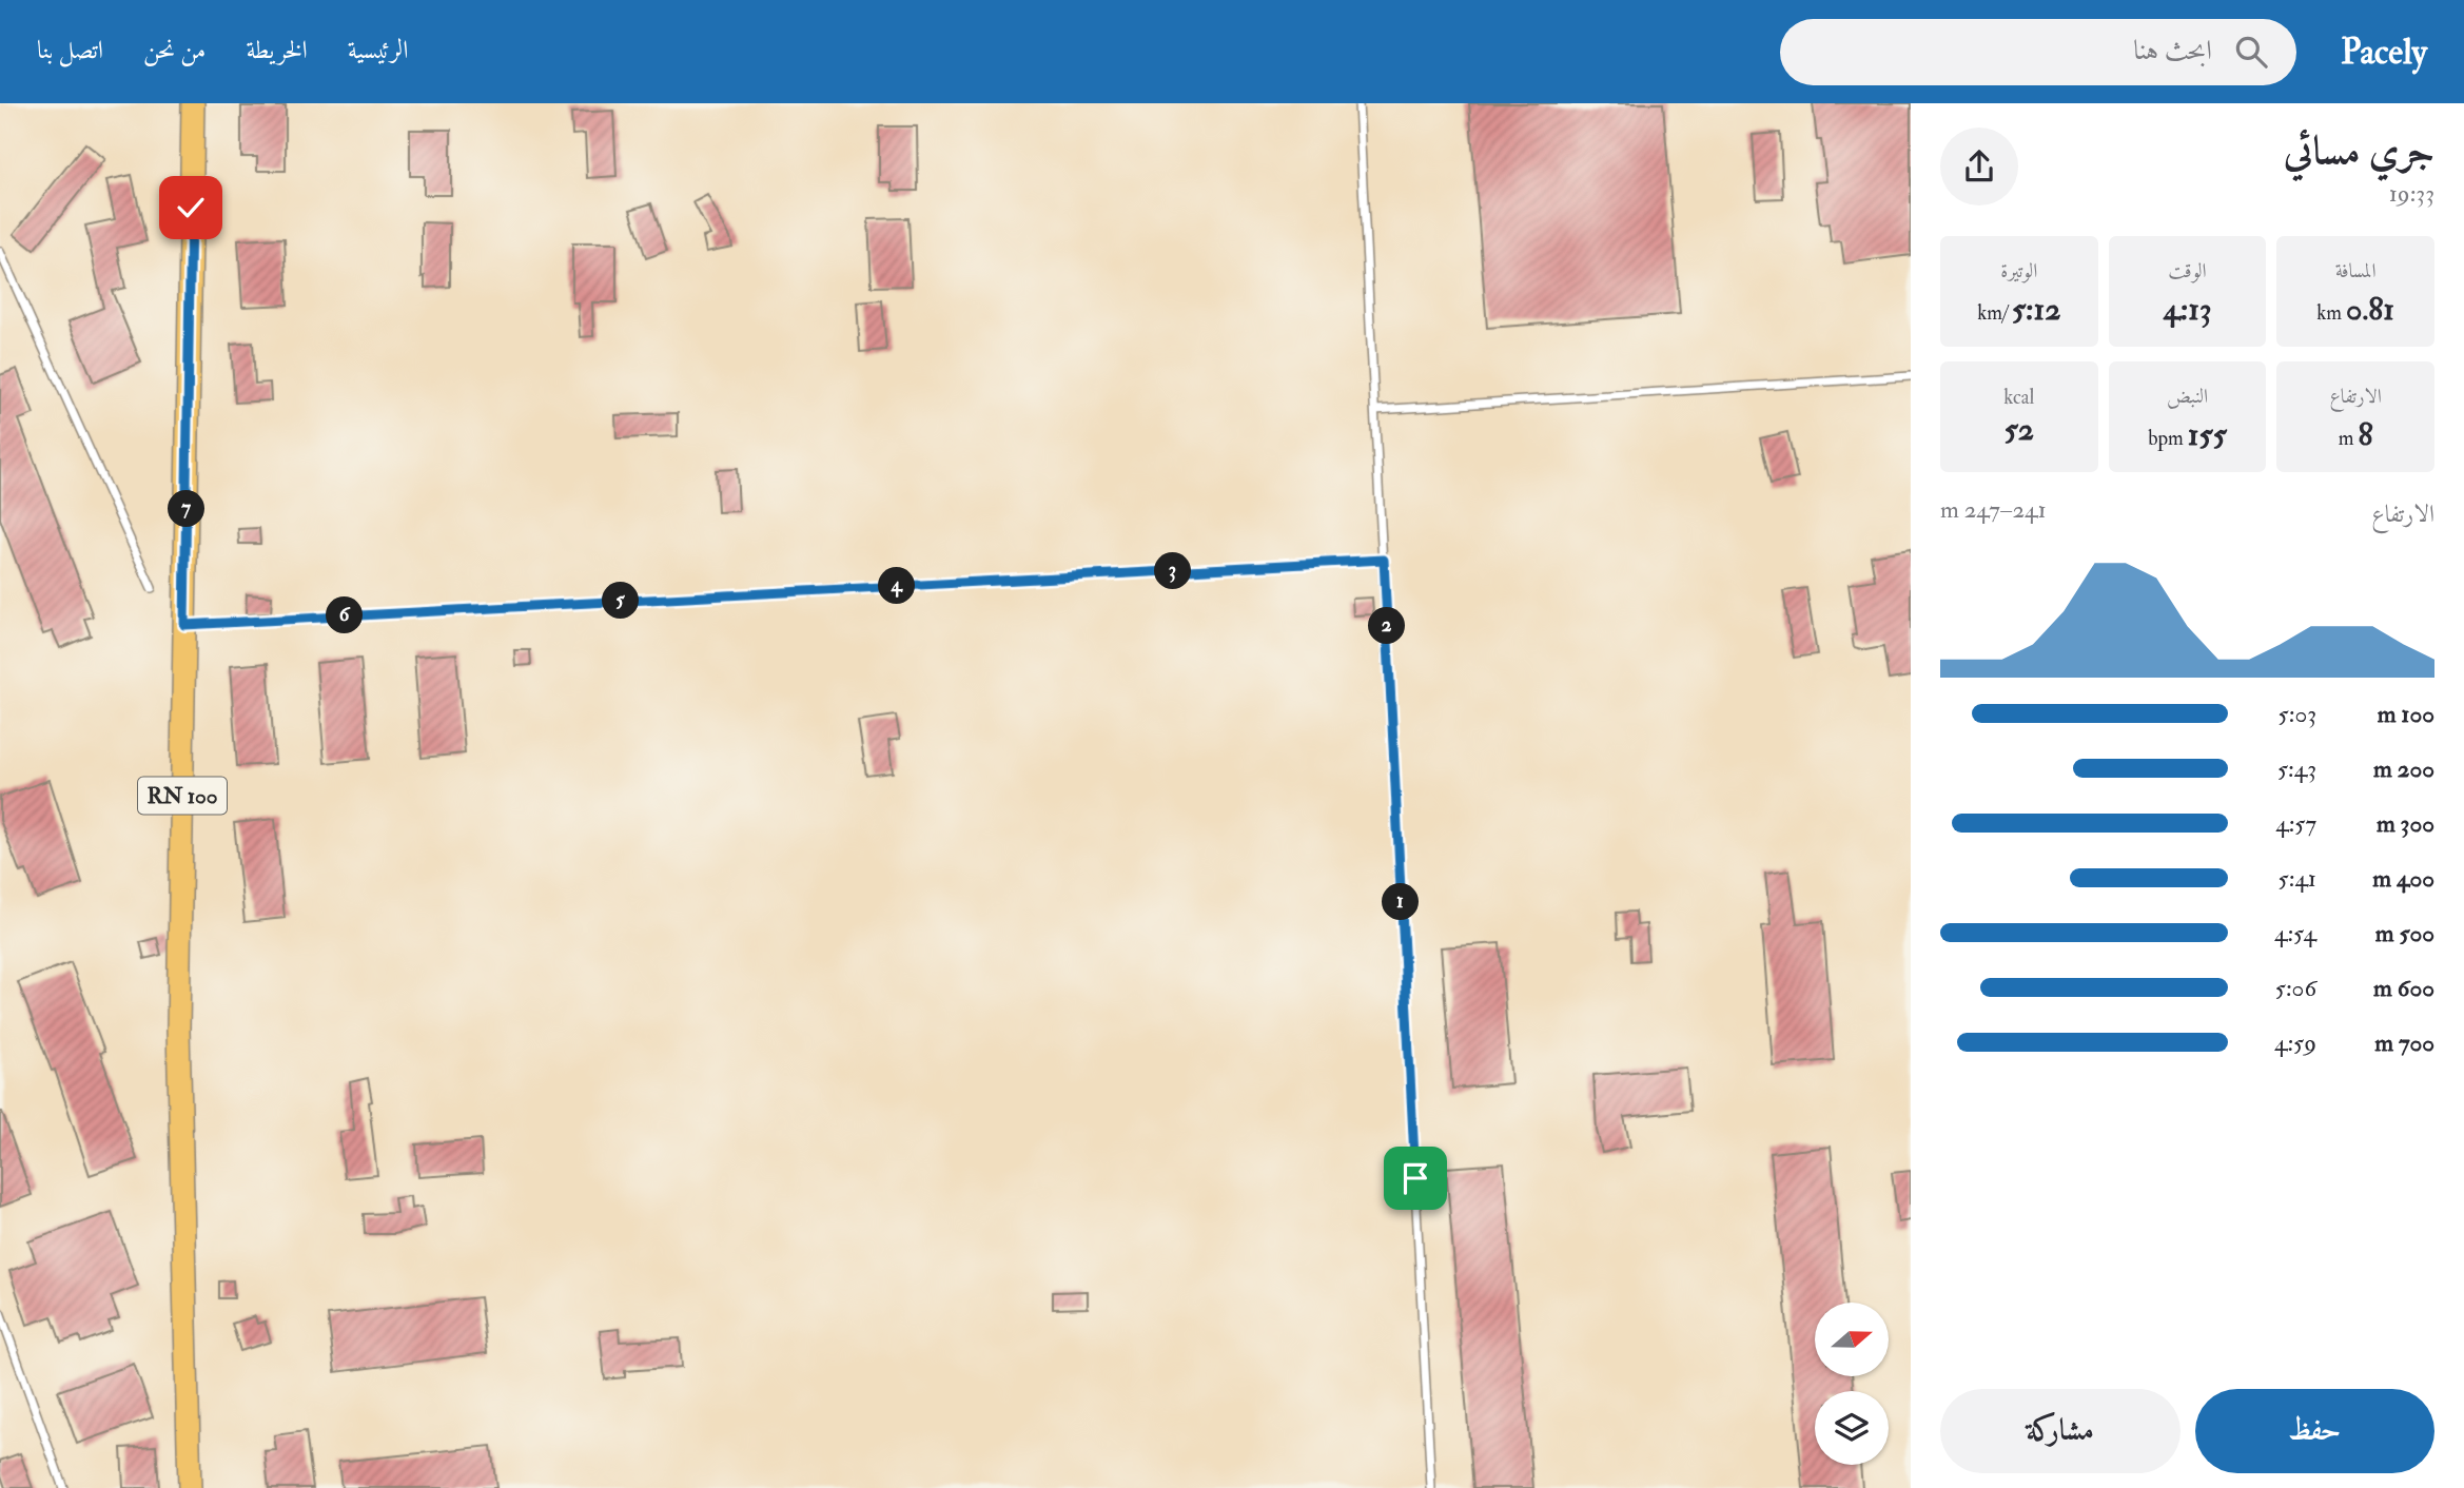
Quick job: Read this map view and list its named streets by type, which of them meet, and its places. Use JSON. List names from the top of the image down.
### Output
{
  "streets": {
    "main road": ["RN 100"]
  },
  "north": "right",
  "page": {
    "header": "Pacely",
    "search": "ابحث هنا",
    "nav": [
      "الرئيسية",
      "الخريطة",
      "من نحن",
      "اتصل بنا"
    ],
    "heading": ["جري مسائي", "19:33"],
    "stats": [
      ["المسافة", "0.81 km"],
      ["الوقت", "4:13"],
      ["الوتيرة", "5:12 /km"],
      ["الارتفاع", "8 m"],
      ["النبض", "155 bpm"],
      ["kcal", "52"]
    ],
    "chart": ["الارتفاع", "241–247 m"],
    "pins": [
      "7",
      "3",
      "4",
      "5",
      "6",
      "2",
      "1"
    ],
    "list": [
      {
        "name": "100 m",
        "note": "5:03"
      },
      {
        "name": "200 m",
        "note": "5:43"
      },
      {
        "name": "300 m",
        "note": "4:57"
      },
      {
        "name": "400 m",
        "note": "5:41"
      },
      {
        "name": "500 m",
        "note": "4:54"
      },
      {
        "name": "600 m",
        "note": "5:06"
      },
      {
        "name": "700 m",
        "note": "4:59"
      }
    ],
    "buttons": ["حفظ", "مشاركة"]
  }
}
